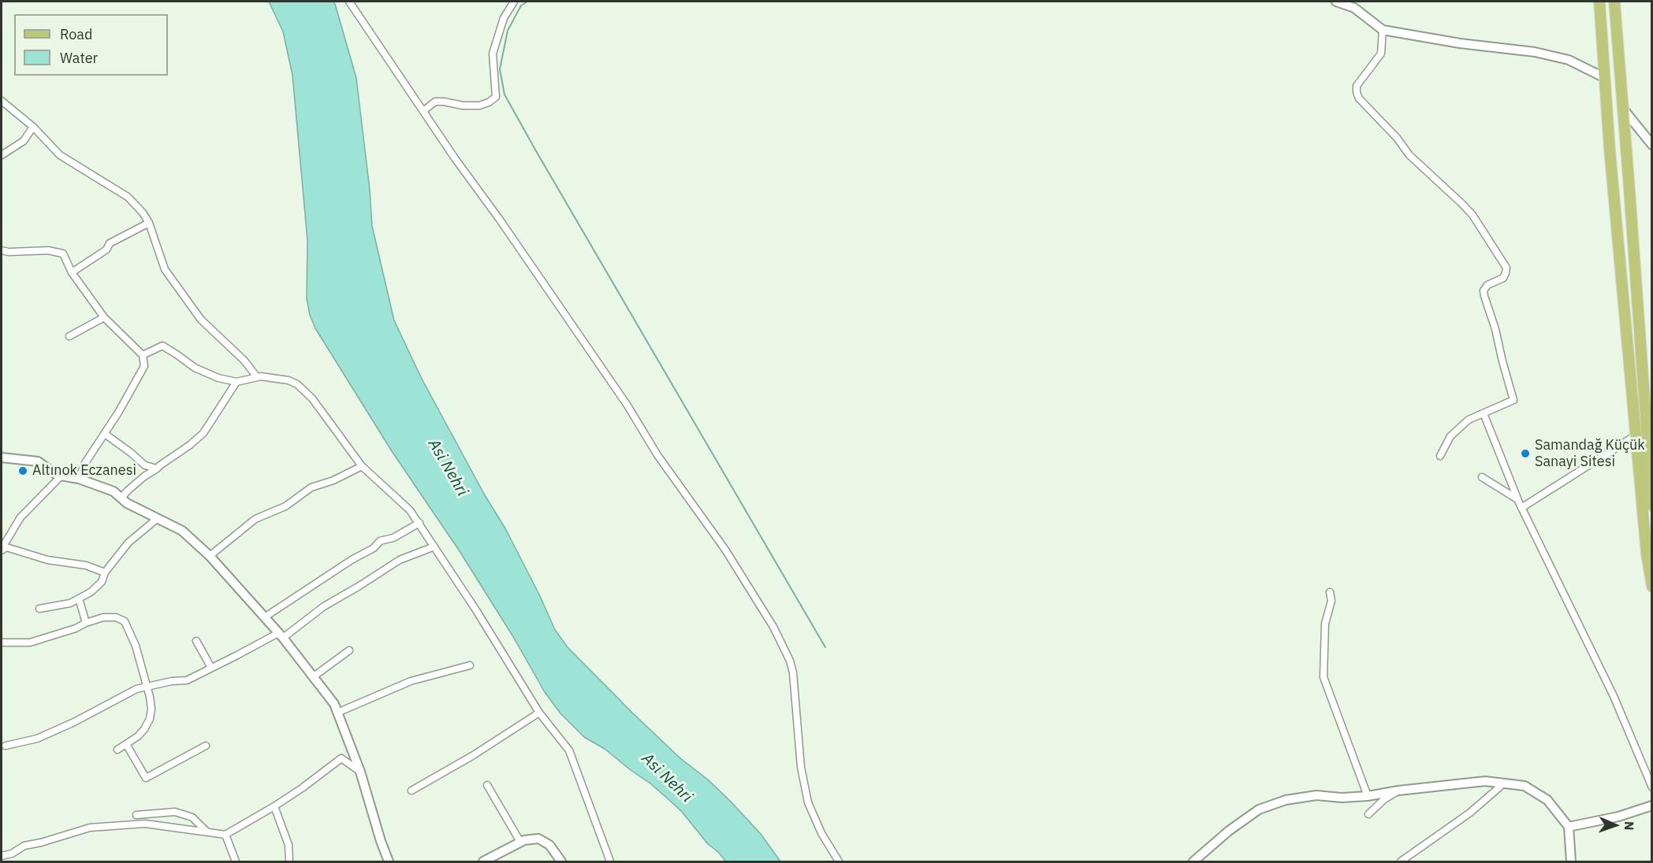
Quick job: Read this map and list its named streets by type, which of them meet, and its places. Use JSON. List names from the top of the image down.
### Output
{
  "water": ["Asi Nehri"],
  "places": ["Samandağ Küçük Sanayi Sitesi", "Altınok Eczanesi"],
  "legend": ["Road", "Water"],
  "north": "right"
}
